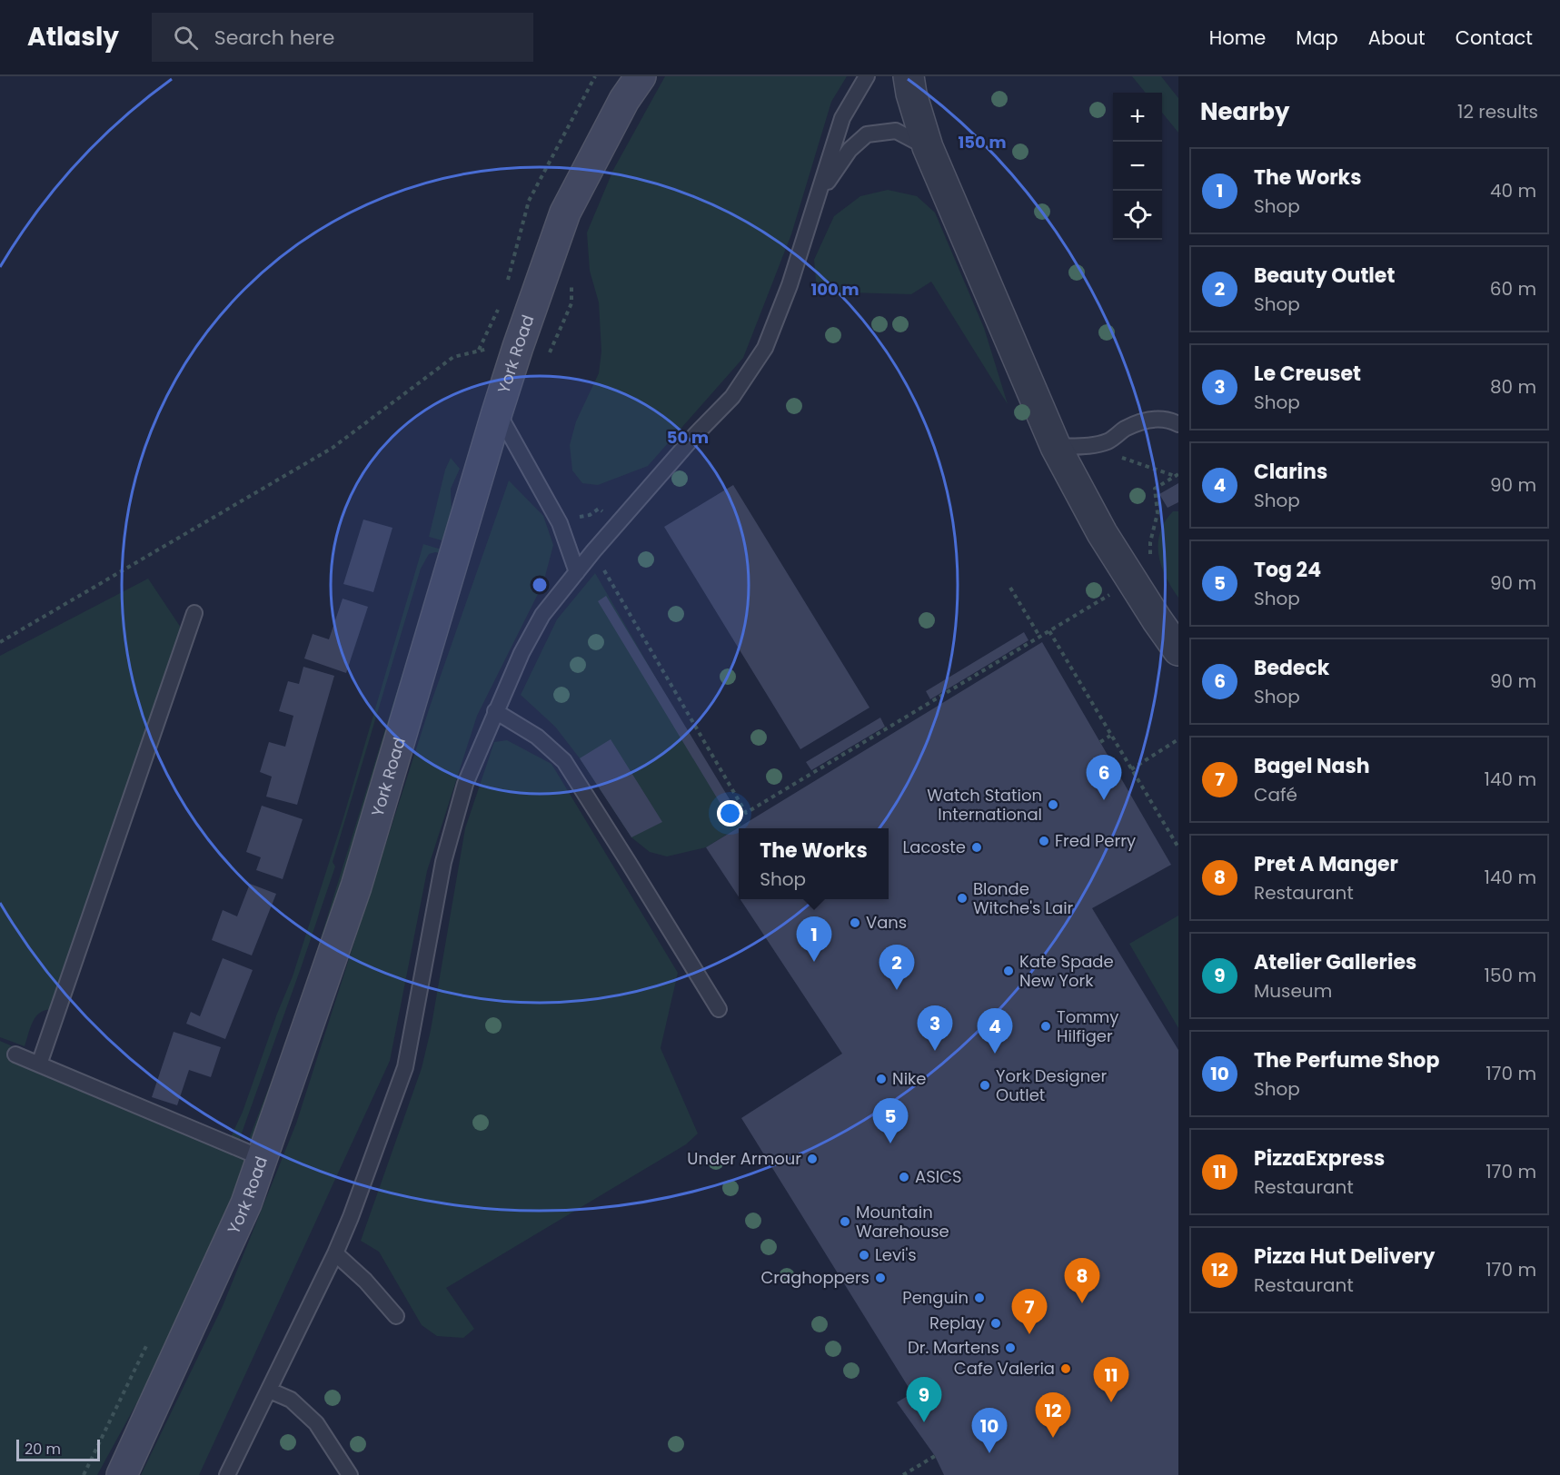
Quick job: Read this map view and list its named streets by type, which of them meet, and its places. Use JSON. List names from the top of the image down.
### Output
{
  "streets": {
    "main road": ["York Road"]
  },
  "places": [
    "Watch Station International",
    "Fred Perry",
    "Lacoste",
    "Blonde Witche's Lair",
    "Vans",
    "Kate Spade New York",
    "Tommy Hilfiger",
    "Nike",
    "York Designer Outlet",
    "Under Armour",
    "ASICS",
    "Mountain Warehouse",
    "Levi's",
    "Craghoppers",
    "Penguin",
    "Replay",
    "Dr. Martens",
    "Cafe Valeria"
  ],
  "scale_bar": "20 m",
  "page": {
    "header": "Atlasly",
    "search": "Search here",
    "nav": [
      "Home",
      "Map",
      "About",
      "Contact"
    ],
    "heading": ["Nearby", "12 results"],
    "map_buttons": ["+", "−"],
    "list": [
      {
        "mark": "1",
        "name": "The Works",
        "note": "Shop",
        "value": "40 m"
      },
      {
        "mark": "2",
        "name": "Beauty Outlet",
        "note": "Shop",
        "value": "60 m"
      },
      {
        "mark": "3",
        "name": "Le Creuset",
        "note": "Shop",
        "value": "80 m"
      },
      {
        "mark": "4",
        "name": "Clarins",
        "note": "Shop",
        "value": "90 m"
      },
      {
        "mark": "5",
        "name": "Tog 24",
        "note": "Shop",
        "value": "90 m"
      },
      {
        "mark": "6",
        "name": "Bedeck",
        "note": "Shop",
        "value": "90 m"
      },
      {
        "mark": "7",
        "name": "Bagel Nash",
        "note": "Café",
        "value": "140 m"
      },
      {
        "mark": "8",
        "name": "Pret A Manger",
        "note": "Restaurant",
        "value": "140 m"
      },
      {
        "mark": "9",
        "name": "Atelier Galleries",
        "note": "Museum",
        "value": "150 m"
      },
      {
        "mark": "10",
        "name": "The Perfume Shop",
        "note": "Shop",
        "value": "170 m"
      },
      {
        "mark": "11",
        "name": "PizzaExpress",
        "note": "Restaurant",
        "value": "170 m"
      },
      {
        "mark": "12",
        "name": "Pizza Hut Delivery",
        "note": "Restaurant",
        "value": "170 m"
      }
    ],
    "pins": [
      "6",
      "1",
      "2",
      "3",
      "4",
      "5",
      "8",
      "7",
      "11",
      "9",
      "12",
      "10"
    ],
    "popup": ["The Works", "Shop"],
    "scale": "20 m"
  },
  "rings": ["150 m", "100 m", "50 m"]
}
